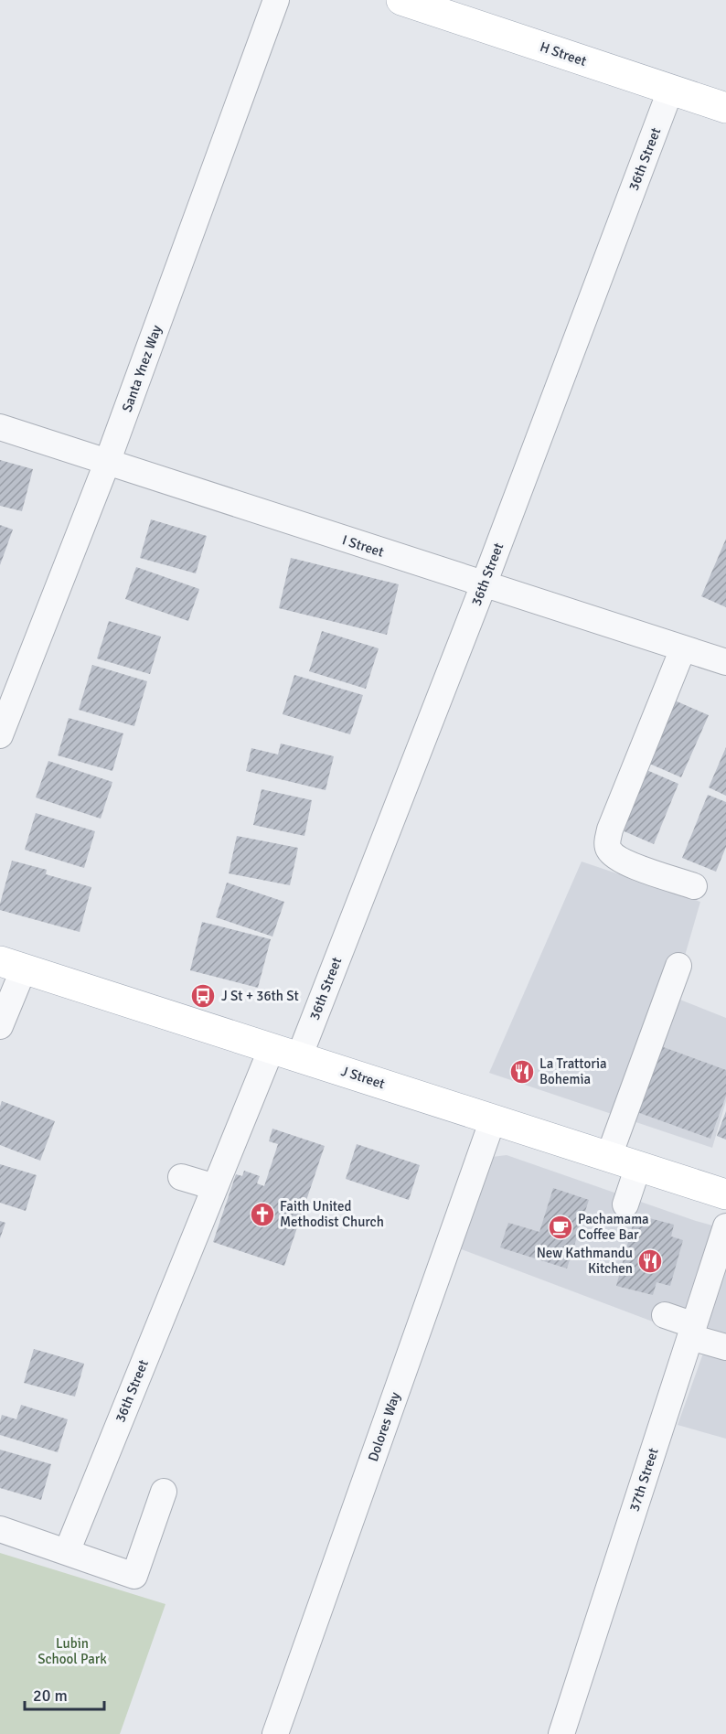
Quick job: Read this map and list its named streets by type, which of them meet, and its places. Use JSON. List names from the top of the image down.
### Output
{
  "streets": {
    "main road": ["H Street", "J Street"],
    "street": [
      "36th Street",
      "Santa Ynez Way",
      "I Street",
      "Dolores Way",
      "37th Street"
    ]
  },
  "crossings": [
    ["H Street", "36th Street"],
    ["36th Street", "I Street"],
    ["36th Street", "J Street"],
    ["Santa Ynez Way", "I Street"],
    ["J Street", "Dolores Way"]
  ],
  "parks": ["Lubin School Park"],
  "places": {
    "bus stop": ["J St + 36th St"],
    "restaurant": ["La Trattoria Bohemia", "New Kathmandu Kitchen"],
    "church": ["Faith United Methodist Church"],
    "cafe": ["Pachamama Coffee Bar"]
  },
  "scale_bar": "20 m"
}
